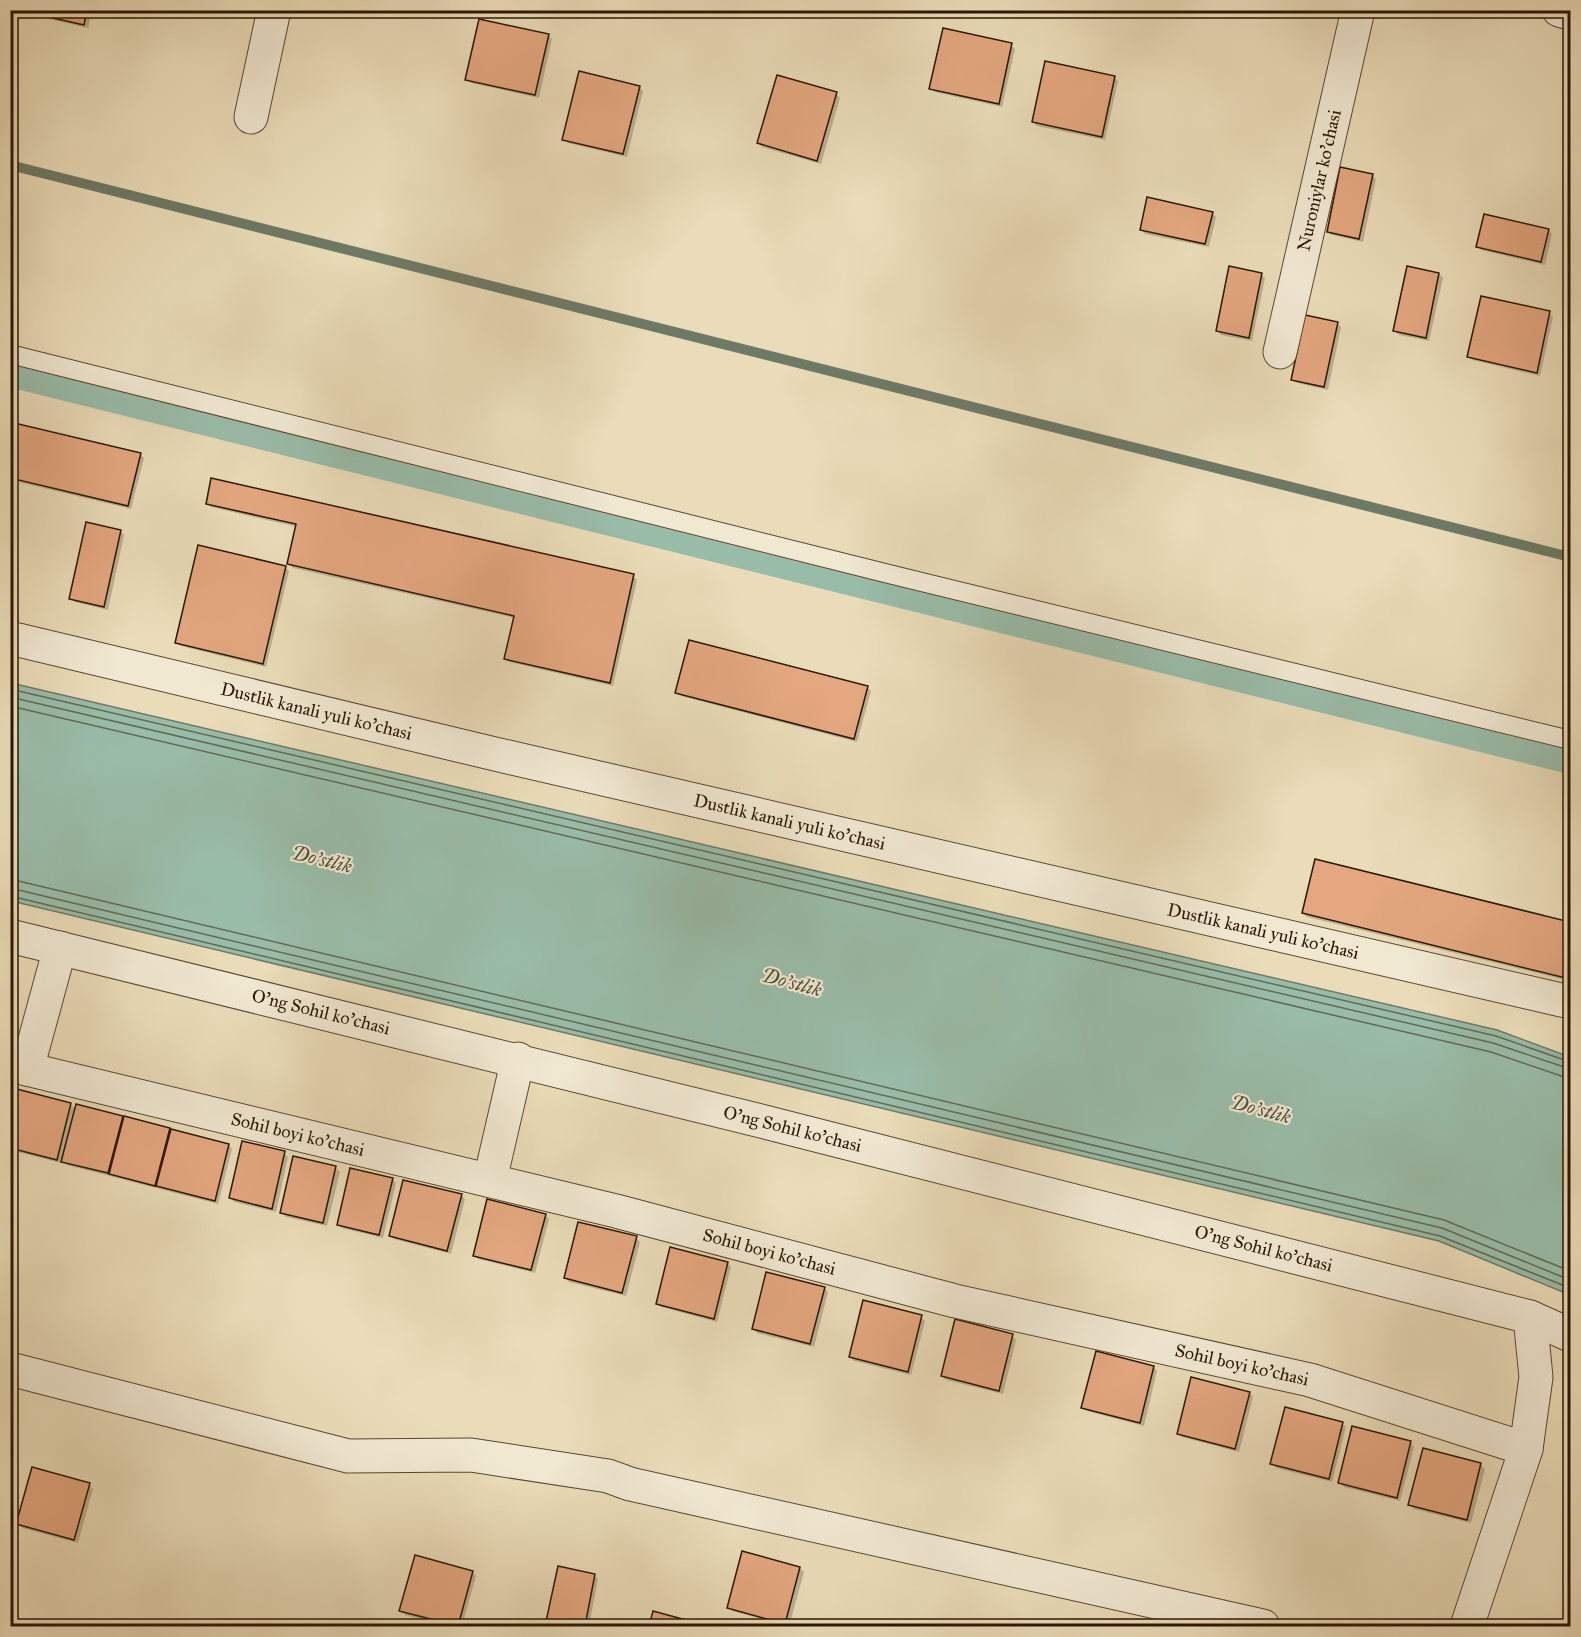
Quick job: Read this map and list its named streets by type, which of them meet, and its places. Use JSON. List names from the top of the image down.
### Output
{
  "streets": {
    "street": [
      "Nuroniylar ko'chasi",
      "Dustlik kanali yuli ko'chasi",
      "O'ng Sohil ko'chasi",
      "Sohil boyi ko'chasi"
    ]
  },
  "water": ["Do'stlik"]
}
